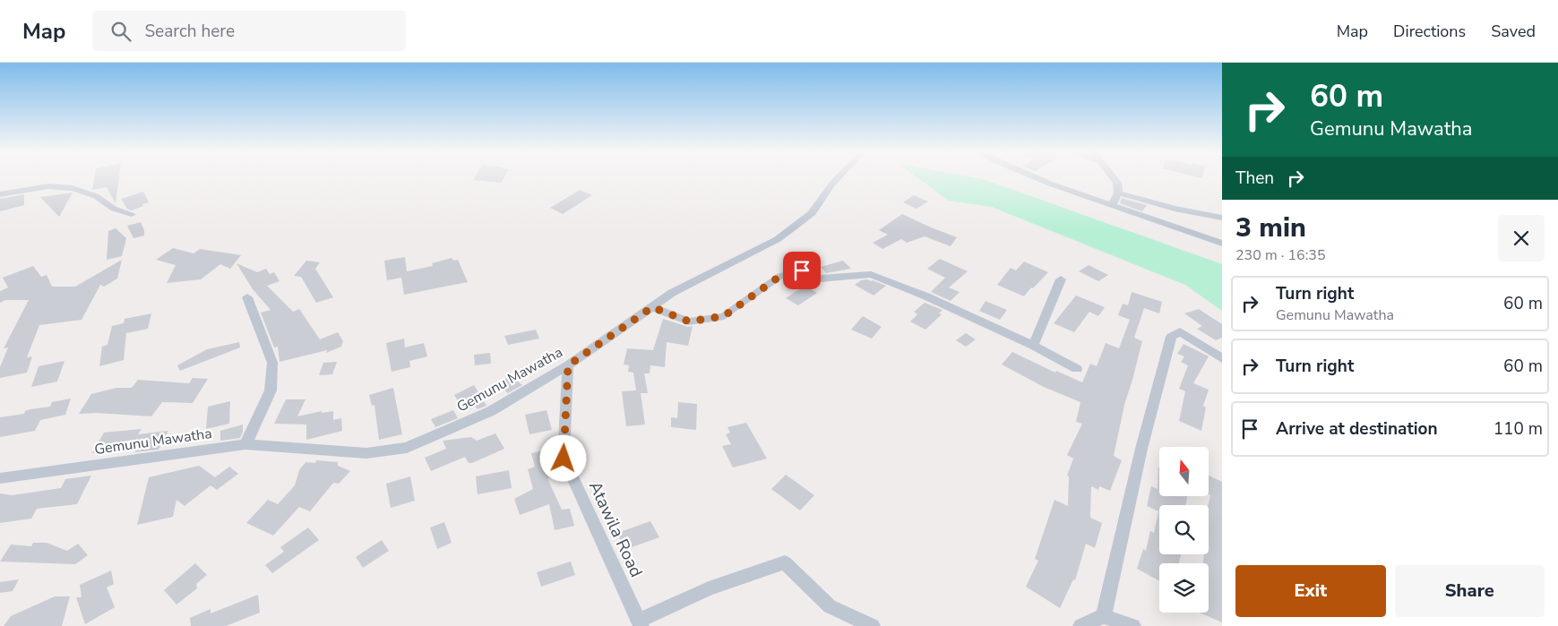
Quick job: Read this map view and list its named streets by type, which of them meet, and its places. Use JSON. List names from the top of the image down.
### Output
{
  "streets": {
    "street": ["Gemunu Mawatha", "Atawila Road"]
  },
  "crossings": [
    ["Gemunu Mawatha", "Atawila Road"]
  ],
  "north": "top",
  "page": {
    "header": "Map",
    "search": "Search here",
    "nav": ["Map", "Directions", "Saved"],
    "turn": ["60 m", "Gemunu Mawatha"],
    "then": "Then",
    "heading": ["3 min", "230 m · 16:35"],
    "list": [
      {
        "name": "Turn right",
        "note": "Gemunu Mawatha",
        "value": "60 m"
      },
      {
        "name": "Turn right",
        "value": "60 m"
      },
      {
        "name": "Arrive at destination",
        "value": "110 m"
      }
    ],
    "buttons": ["Exit", "Share"]
  }
}
